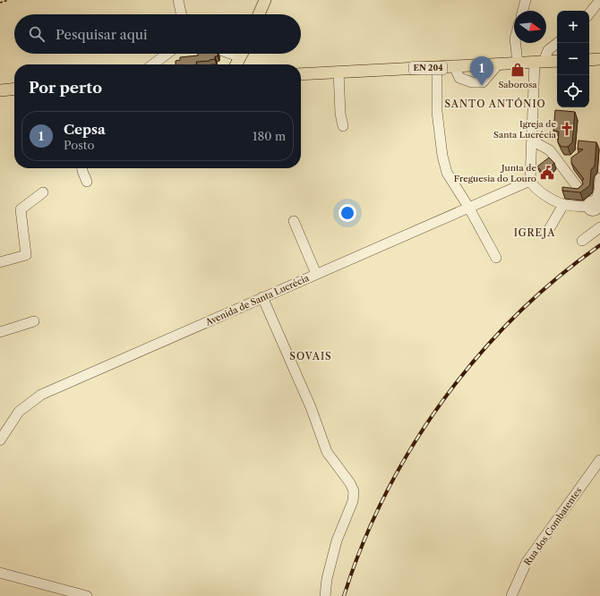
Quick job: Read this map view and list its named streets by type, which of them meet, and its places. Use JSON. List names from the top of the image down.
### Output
{
  "streets": {
    "main road": ["EN 204"],
    "street": ["Avenida de Santa Lucrécia", "Rua dos Combatentes"]
  },
  "districts": ["SANTO ANTÓNIO", "IGREJA", "SOVAIS"],
  "places": {
    "shop": ["Saborosa"],
    "church": ["Igreja de Santa Lucrécia"],
    "public building": ["Junta de Freguesia do Louro"]
  },
  "north": "right",
  "page": {
    "map_buttons": ["+", "−"],
    "search": "Pesquisar aqui",
    "pins": "1",
    "heading": "Por perto",
    "list": [
      {
        "mark": "1",
        "name": "Cepsa",
        "note": "Posto",
        "value": "180 m"
      }
    ]
  }
}
